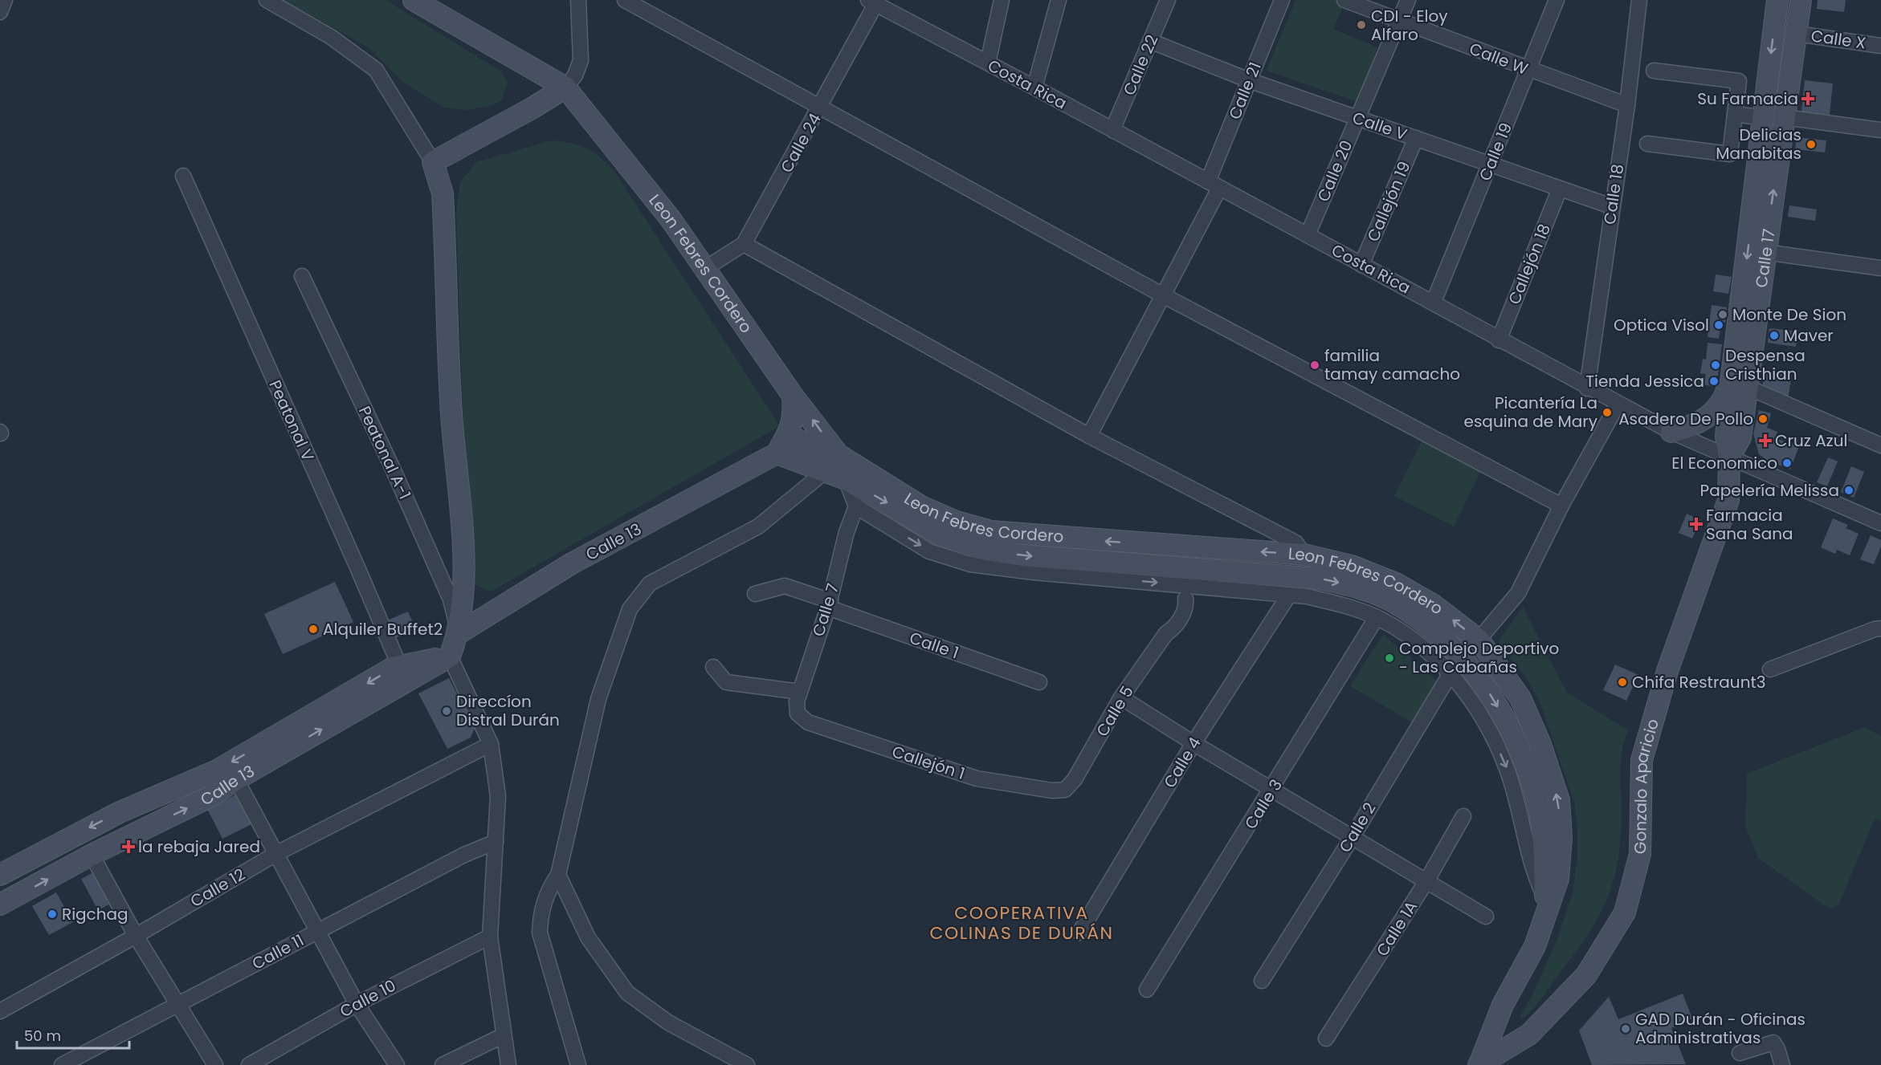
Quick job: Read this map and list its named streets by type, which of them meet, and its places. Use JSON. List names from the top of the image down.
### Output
{
  "streets": {
    "street": [
      "Calle X",
      "Calle W",
      "Calle 22",
      "Costa Rica",
      "Calle 21",
      "Calle V",
      "Calle 24",
      "Calle 19",
      "Calle 20",
      "Calle 18",
      "Callejón 19",
      "Calle 17",
      "Leon Febres Cordero",
      "Callejón 18",
      "Peatonal V",
      "Peatonal A-1",
      "Calle 13",
      "Calle 7",
      "Calle 1",
      "Calle 5",
      "Callejón 1",
      "Calle 4",
      "Gonzalo Aparicio",
      "Calle 3",
      "Calle 2",
      "Calle 12",
      "Calle 1A",
      "Calle 11",
      "Calle 10"
    ]
  },
  "crossings": [
    ["Calle X", "Calle 17"],
    ["Calle W", "Calle 19"],
    ["Calle W", "Calle 20"],
    ["Calle W", "Calle 18"],
    ["Calle 22", "Costa Rica"],
    ["Calle 22", "Calle V"],
    ["Costa Rica", "Calle 21"],
    ["Costa Rica", "Calle 24"],
    ["Costa Rica", "Calle 19"],
    ["Costa Rica", "Calle 20"],
    ["Costa Rica", "Calle 18"],
    ["Costa Rica", "Callejón 19"],
    ["Costa Rica", "Calle 17"],
    ["Costa Rica", "Callejón 18"],
    ["Costa Rica", "Gonzalo Aparicio"],
    ["Calle 21", "Calle V"],
    ["Calle V", "Calle 19"],
    ["Calle V", "Calle 20"],
    ["Calle V", "Calle 18"],
    ["Calle V", "Callejón 19"],
    ["Calle V", "Callejón 18"],
    ["Calle 24", "Leon Febres Cordero"],
    ["Calle 17", "Gonzalo Aparicio"],
    ["Leon Febres Cordero", "Calle 13"],
    ["Leon Febres Cordero", "Calle 5"],
    ["Leon Febres Cordero", "Gonzalo Aparicio"],
    ["Peatonal V", "Calle 13"],
    ["Peatonal A-1", "Calle 13"],
    ["Calle 7", "Calle 1"],
    ["Calle 7", "Callejón 1"],
    ["Calle 5", "Callejón 1"]
  ],
  "districts": ["COOPERATIVA COLINAS DE DURÁN"],
  "places": {
    "other": [
      "CDI - Eloy Alfaro",
      "Delicias Manabitas",
      "Monte De Sion",
      "Optica Visol",
      "Maver",
      "familia tamay camacho",
      "Despensa Cristhian",
      "Tienda Jessica",
      "Picantería La esquina de Mary",
      "Asadero De Pollo",
      "El Economico",
      "Papelería Melissa",
      "Alquiler Buffet2",
      "Complejo Deportivo - Las Cabañas",
      "Chifa Restraunt3",
      "Direccíon Distral Durán",
      "Rigchag",
      "GAD Durán - Oficinas Administrativas"
    ],
    "health": [
      "Su Farmacia",
      "Cruz Azul",
      "Farmacia Sana Sana",
      "la rebaja Jared"
    ]
  },
  "scale_bar": "50 m"
}
